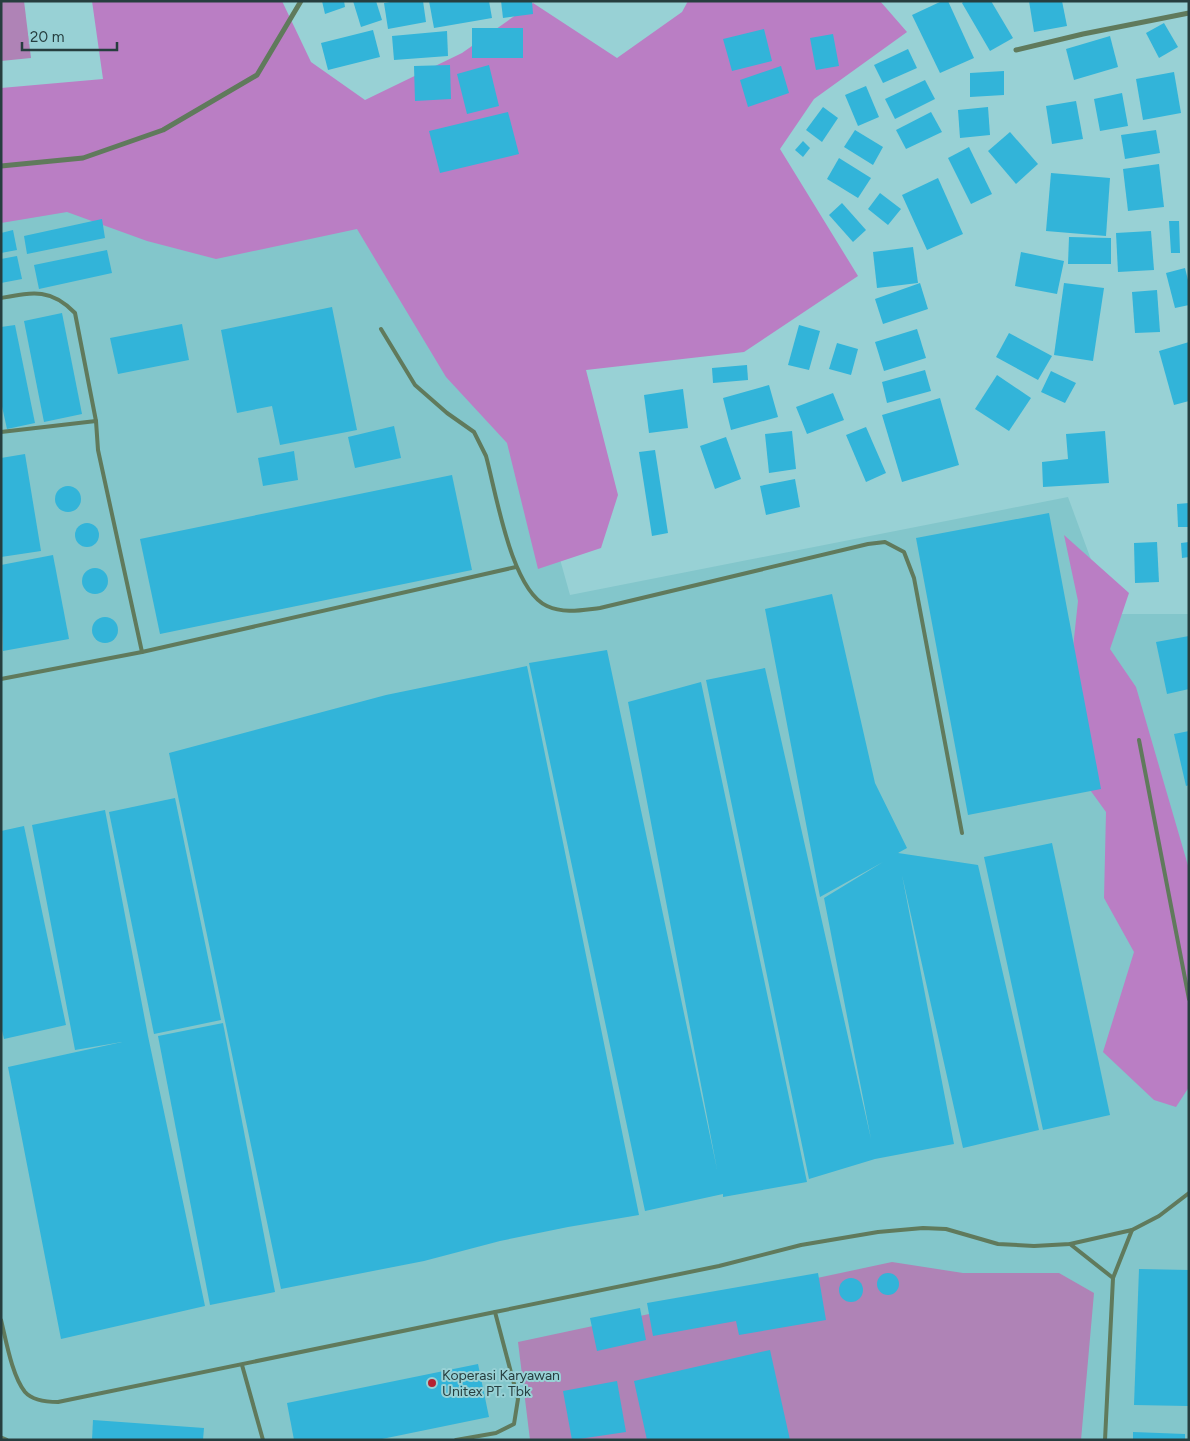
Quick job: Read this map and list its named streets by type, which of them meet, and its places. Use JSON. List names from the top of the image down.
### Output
{
  "places": ["Koperasi Karyawan Unitex PT. Tbk"],
  "scale_bar": "20 m"
}
